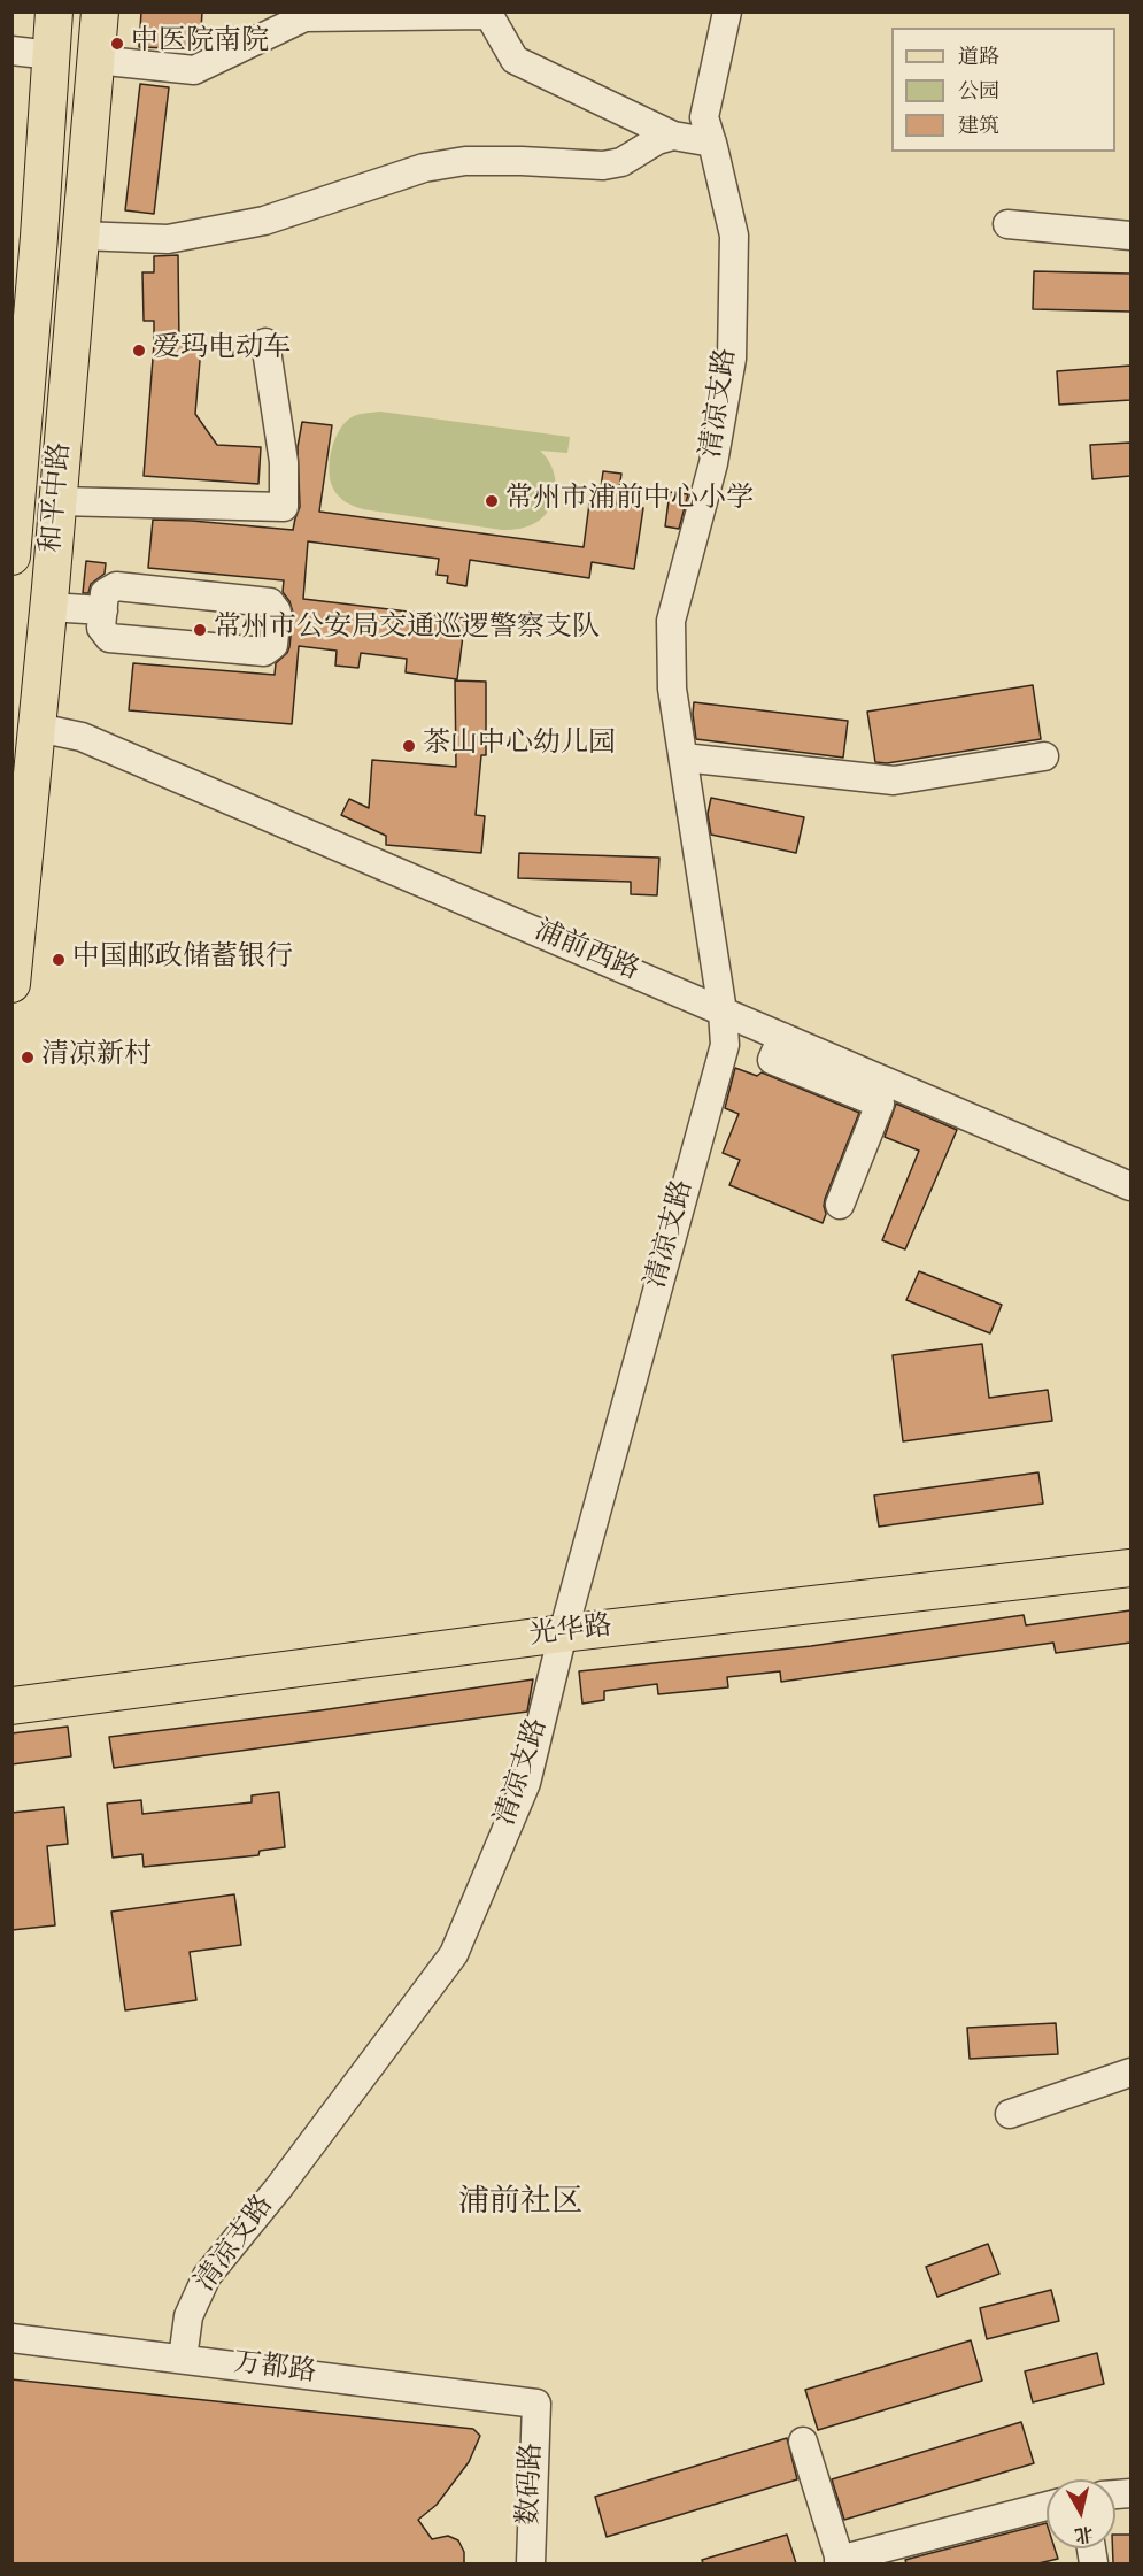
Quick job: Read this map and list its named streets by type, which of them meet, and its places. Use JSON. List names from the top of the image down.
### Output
{
  "streets": {
    "main road": ["和平中路", "光华路"],
    "street": [
      "清凉支路",
      "浦前西路",
      "万都路",
      "数码路"
    ]
  },
  "crossings": [
    ["清凉支路", "浦前西路"],
    ["清凉支路", "光华路"],
    ["清凉支路", "万都路"],
    ["和平中路", "浦前西路"],
    ["万都路", "数码路"]
  ],
  "districts": ["浦前社区"],
  "places": [
    "中医院南院",
    "爱玛电动车",
    "常州市浦前中心小学",
    "常州市公安局交通巡逻警察支队",
    "茶山中心幼儿园",
    "中国邮政储蓄银行",
    "清凉新村"
  ],
  "legend": ["道路", "公园", "建筑"],
  "north": "bottom"
}
